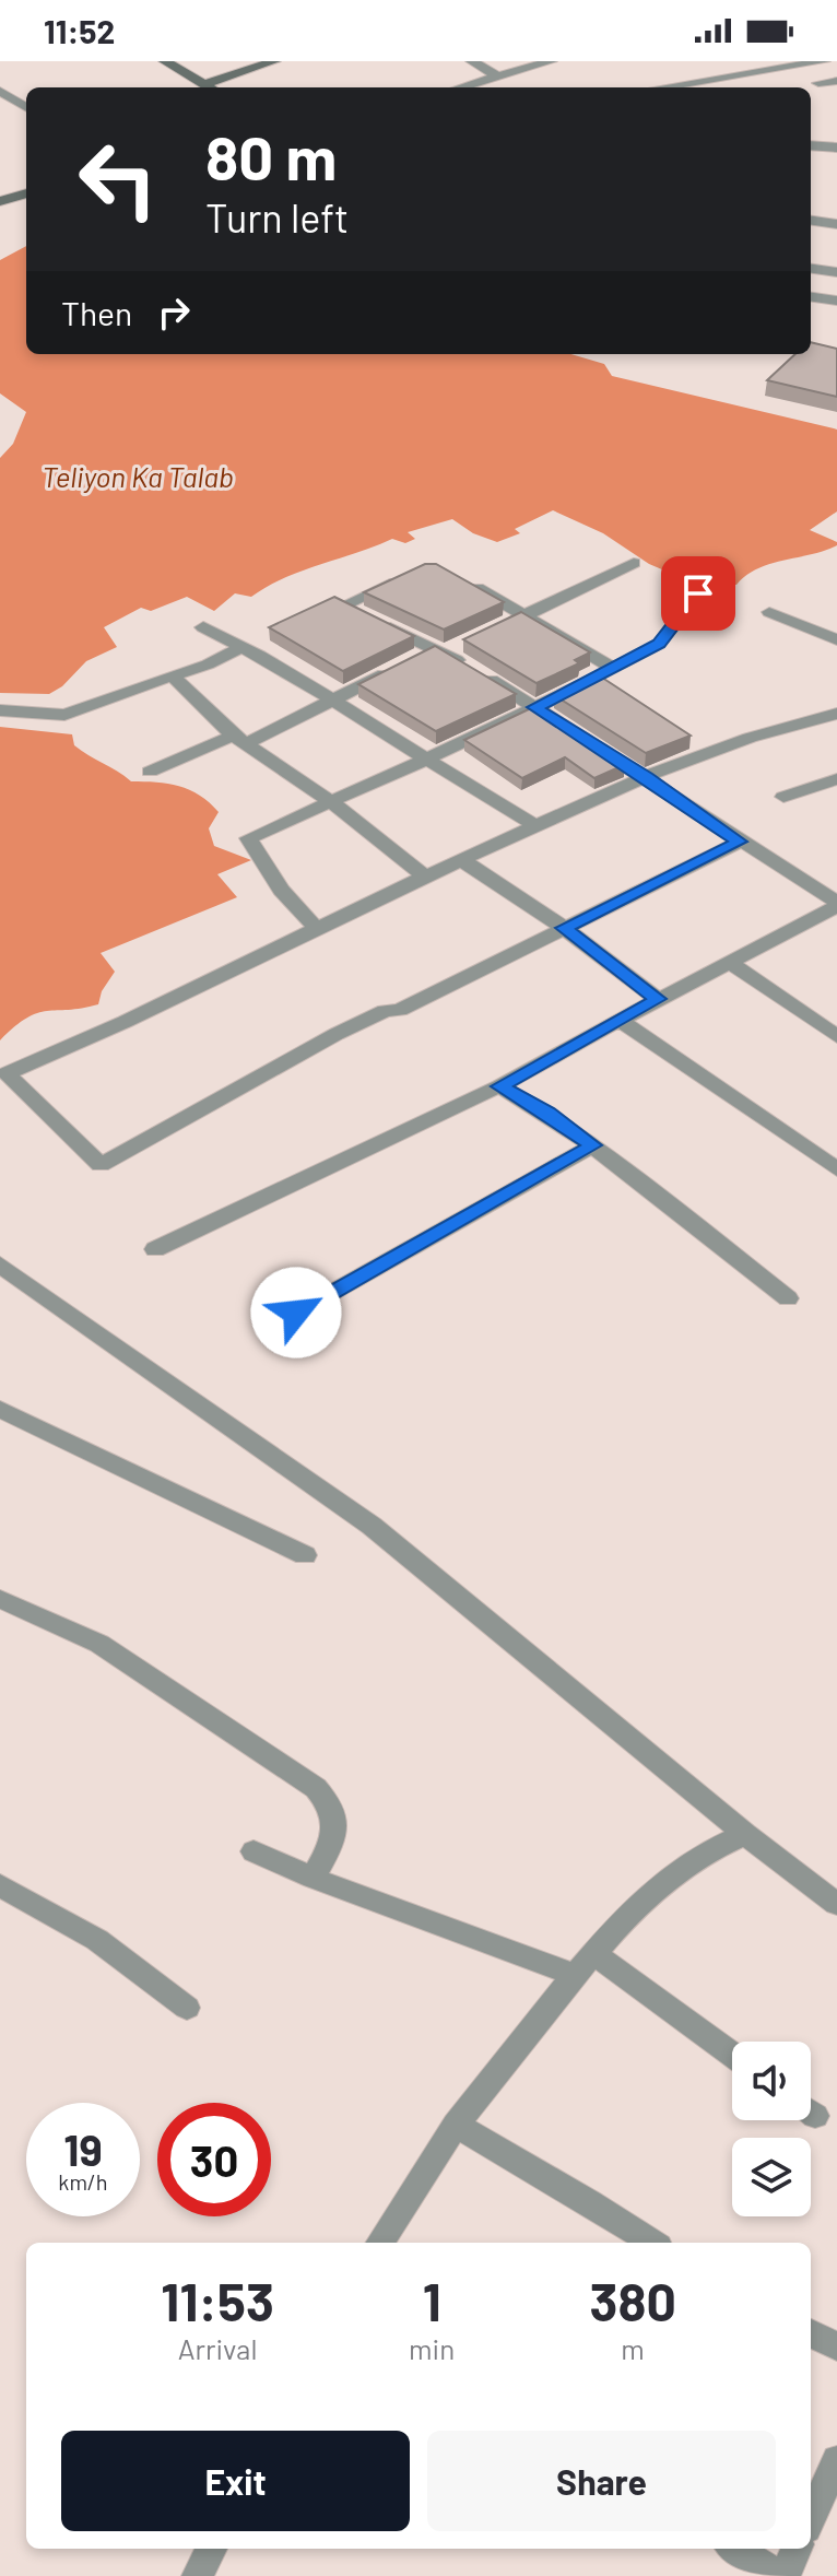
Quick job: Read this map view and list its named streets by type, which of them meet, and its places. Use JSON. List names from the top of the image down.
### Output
{
  "water": ["Teliyon Ka Talab"],
  "page": {
    "status": "11:52",
    "turn": ["80 m", "Turn left"],
    "then": "Then",
    "speed": "19 km/h",
    "limit": "30",
    "eta": [
      "11:53",
      "Arrival",
      "1",
      "min",
      "380",
      "m"
    ],
    "buttons": ["Exit", "Share"]
  }
}
